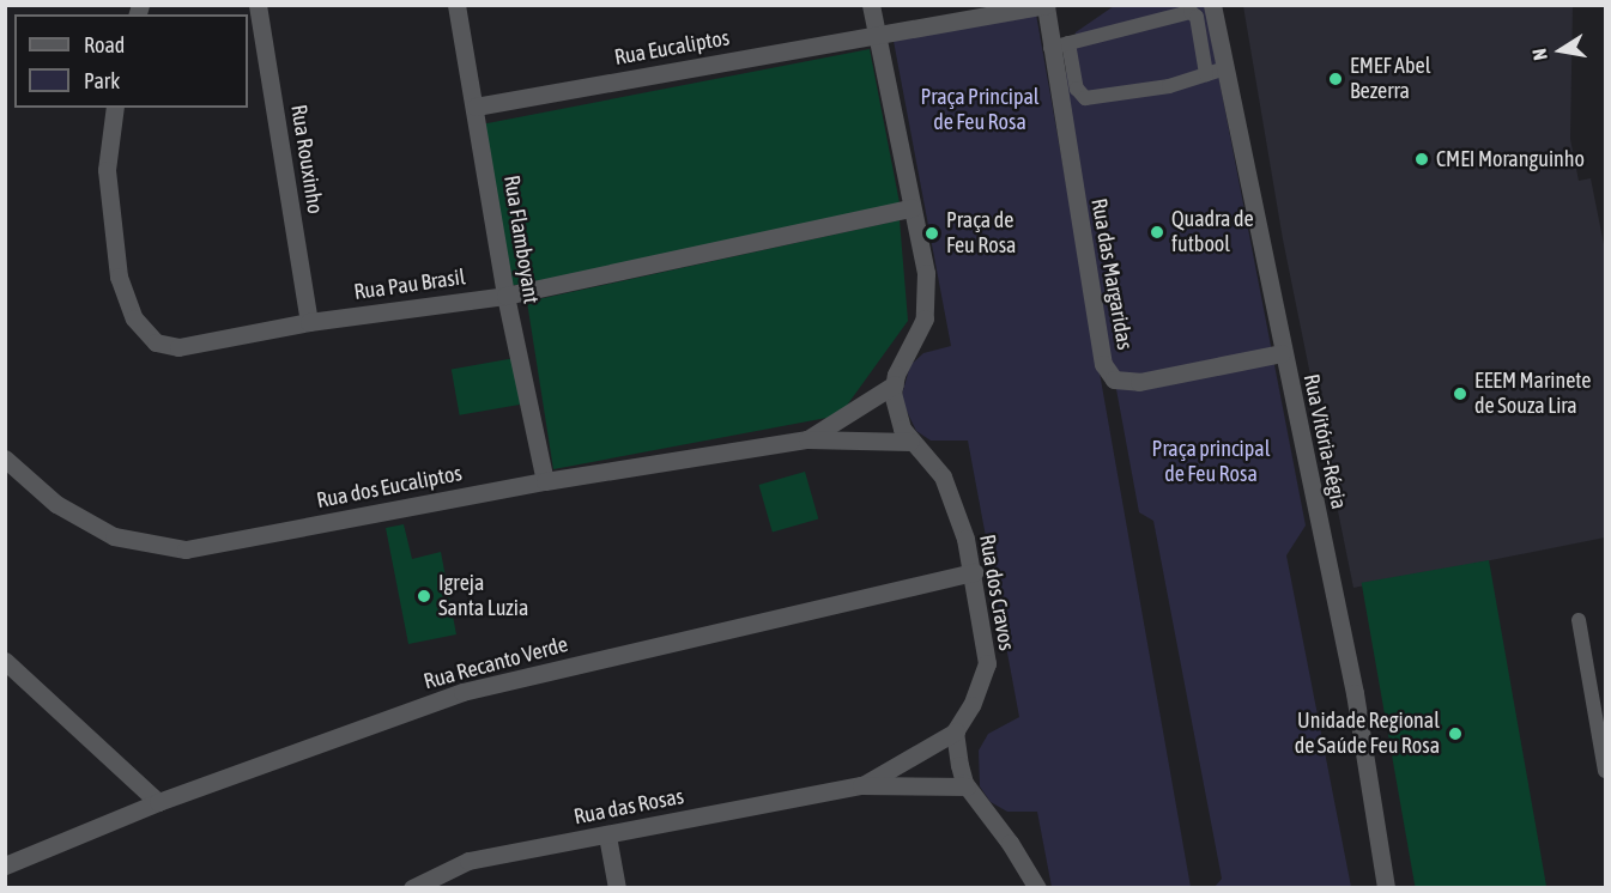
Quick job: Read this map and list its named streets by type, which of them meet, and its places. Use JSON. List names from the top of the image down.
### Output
{
  "streets": {
    "street": [
      "Rua Eucaliptos",
      "Rua Rouxinho",
      "Rua Flamboyant",
      "Rua das Margaridas",
      "Rua Pau Brasil",
      "Rua Vitória-Régia",
      "Rua dos Eucaliptos",
      "Rua dos Cravos",
      "Rua Recanto Verde",
      "Rua das Rosas"
    ]
  },
  "crossings": [
    ["Rua Eucaliptos", "Rua Flamboyant"],
    ["Rua Eucaliptos", "Rua das Margaridas"],
    ["Rua Rouxinho", "Rua Pau Brasil"],
    ["Rua Flamboyant", "Rua Pau Brasil"],
    ["Rua Flamboyant", "Rua dos Eucaliptos"],
    ["Rua das Margaridas", "Rua Vitória-Régia"],
    ["Rua dos Eucaliptos", "Rua dos Cravos"],
    ["Rua dos Cravos", "Rua Recanto Verde"],
    ["Rua dos Cravos", "Rua das Rosas"]
  ],
  "parks": ["Praça Principal de Feu Rosa", "Praça principal de Feu Rosa"],
  "places": [
    "EMEF Abel Bezerra",
    "CMEI Moranguinho",
    "Quadra de futbool",
    "Praça de Feu Rosa",
    "EEEM Marinete de Souza Lira",
    "Igreja Santa Luzia",
    "Unidade Regional de Saúde Feu Rosa"
  ],
  "legend": ["Road", "Park"],
  "north": "left"
}
